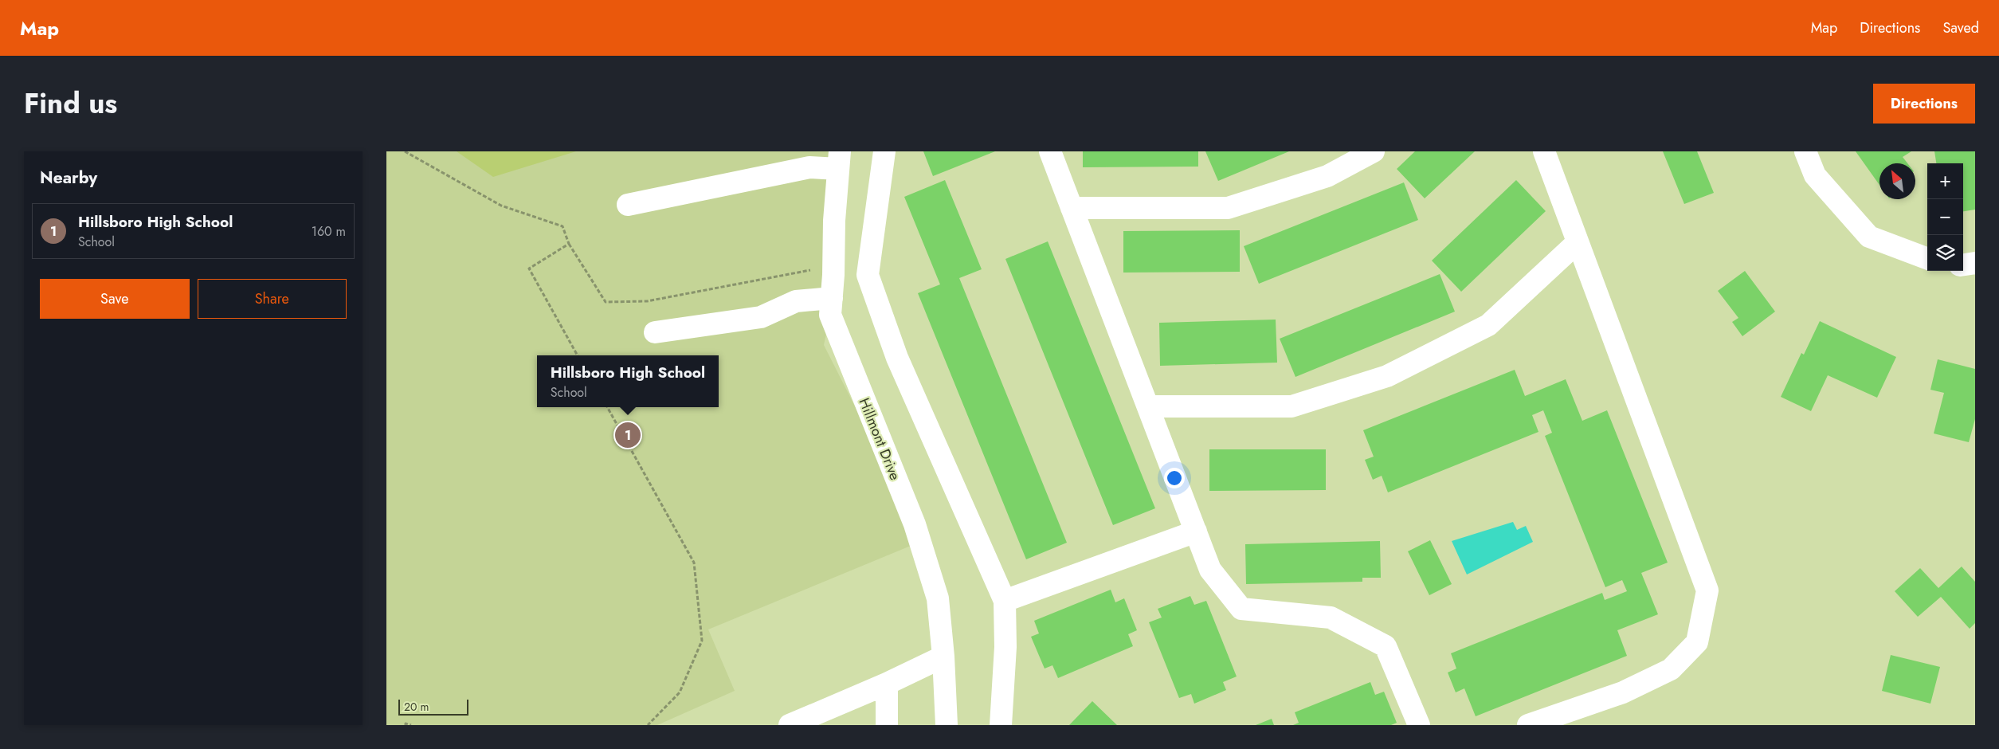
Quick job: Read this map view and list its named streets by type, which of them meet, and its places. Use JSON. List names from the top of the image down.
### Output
{
  "streets": {
    "street": ["Hillmont Drive"]
  },
  "scale_bar": "20 m",
  "north": "top left",
  "page": {
    "header": "Map",
    "nav": ["Map", "Directions", "Saved"],
    "title": "Find us",
    "buttons": [
      "Directions",
      ["Save", "Share"]
    ],
    "heading": "Nearby",
    "map_buttons": ["+", "−"],
    "list": [
      {
        "mark": "1",
        "name": "Hillsboro High School",
        "note": "School",
        "value": "160 m"
      }
    ],
    "popup": ["Hillsboro High School", "School"],
    "pins": "1",
    "scale": "20 m"
  }
}
